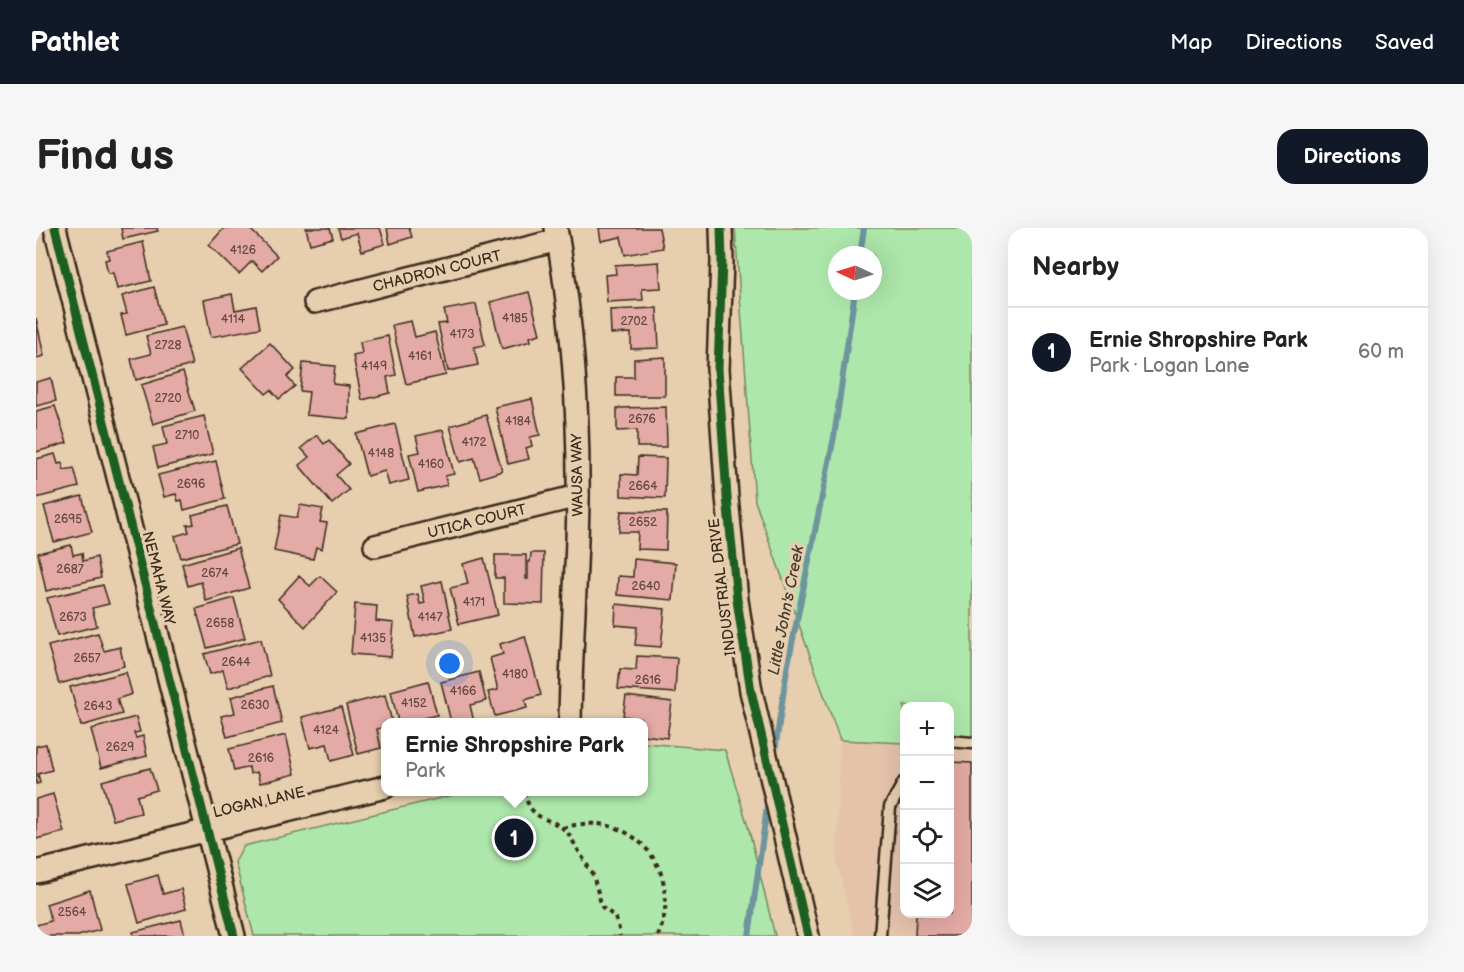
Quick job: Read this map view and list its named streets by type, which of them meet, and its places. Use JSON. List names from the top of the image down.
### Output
{
  "streets": {
    "street": [
      "CHADRON COURT",
      "WAUSA WAY",
      "UTICA COURT",
      "NEMAHA WAY",
      "INDUSTRIAL DRIVE",
      "LOGAN LANE"
    ]
  },
  "crossings": [
    ["CHADRON COURT", "WAUSA WAY"],
    ["WAUSA WAY", "UTICA COURT"],
    ["NEMAHA WAY", "LOGAN LANE"]
  ],
  "water": ["Little John's Creek"],
  "house_numbers": [
    "4126",
    "4185",
    "4114",
    "2702",
    "4173",
    "2728",
    "4161",
    "4149",
    "2720",
    "2676",
    "4184",
    "2710",
    "4172",
    "4148",
    "4160",
    "2696",
    "2664",
    "2695",
    "2652",
    "2687",
    "2674",
    "2640",
    "4171",
    "2673",
    "4147",
    "2658",
    "4135",
    "2657",
    "2644",
    "4180",
    "2616",
    "4166",
    "4152",
    "2630",
    "2643",
    "4124",
    "2629",
    "2616",
    "2564"
  ],
  "north": "left",
  "page": {
    "header": "Pathlet",
    "nav": ["Map", "Directions", "Saved"],
    "buttons": "Directions",
    "title": "Find us",
    "heading": "Nearby",
    "list": [
      {
        "mark": "1",
        "name": "Ernie Shropshire Park",
        "note": "Park · Logan Lane",
        "value": "60 m"
      }
    ],
    "map_buttons": ["+", "−"],
    "popup": ["Ernie Shropshire Park", "Park"],
    "pins": "1"
  }
}
